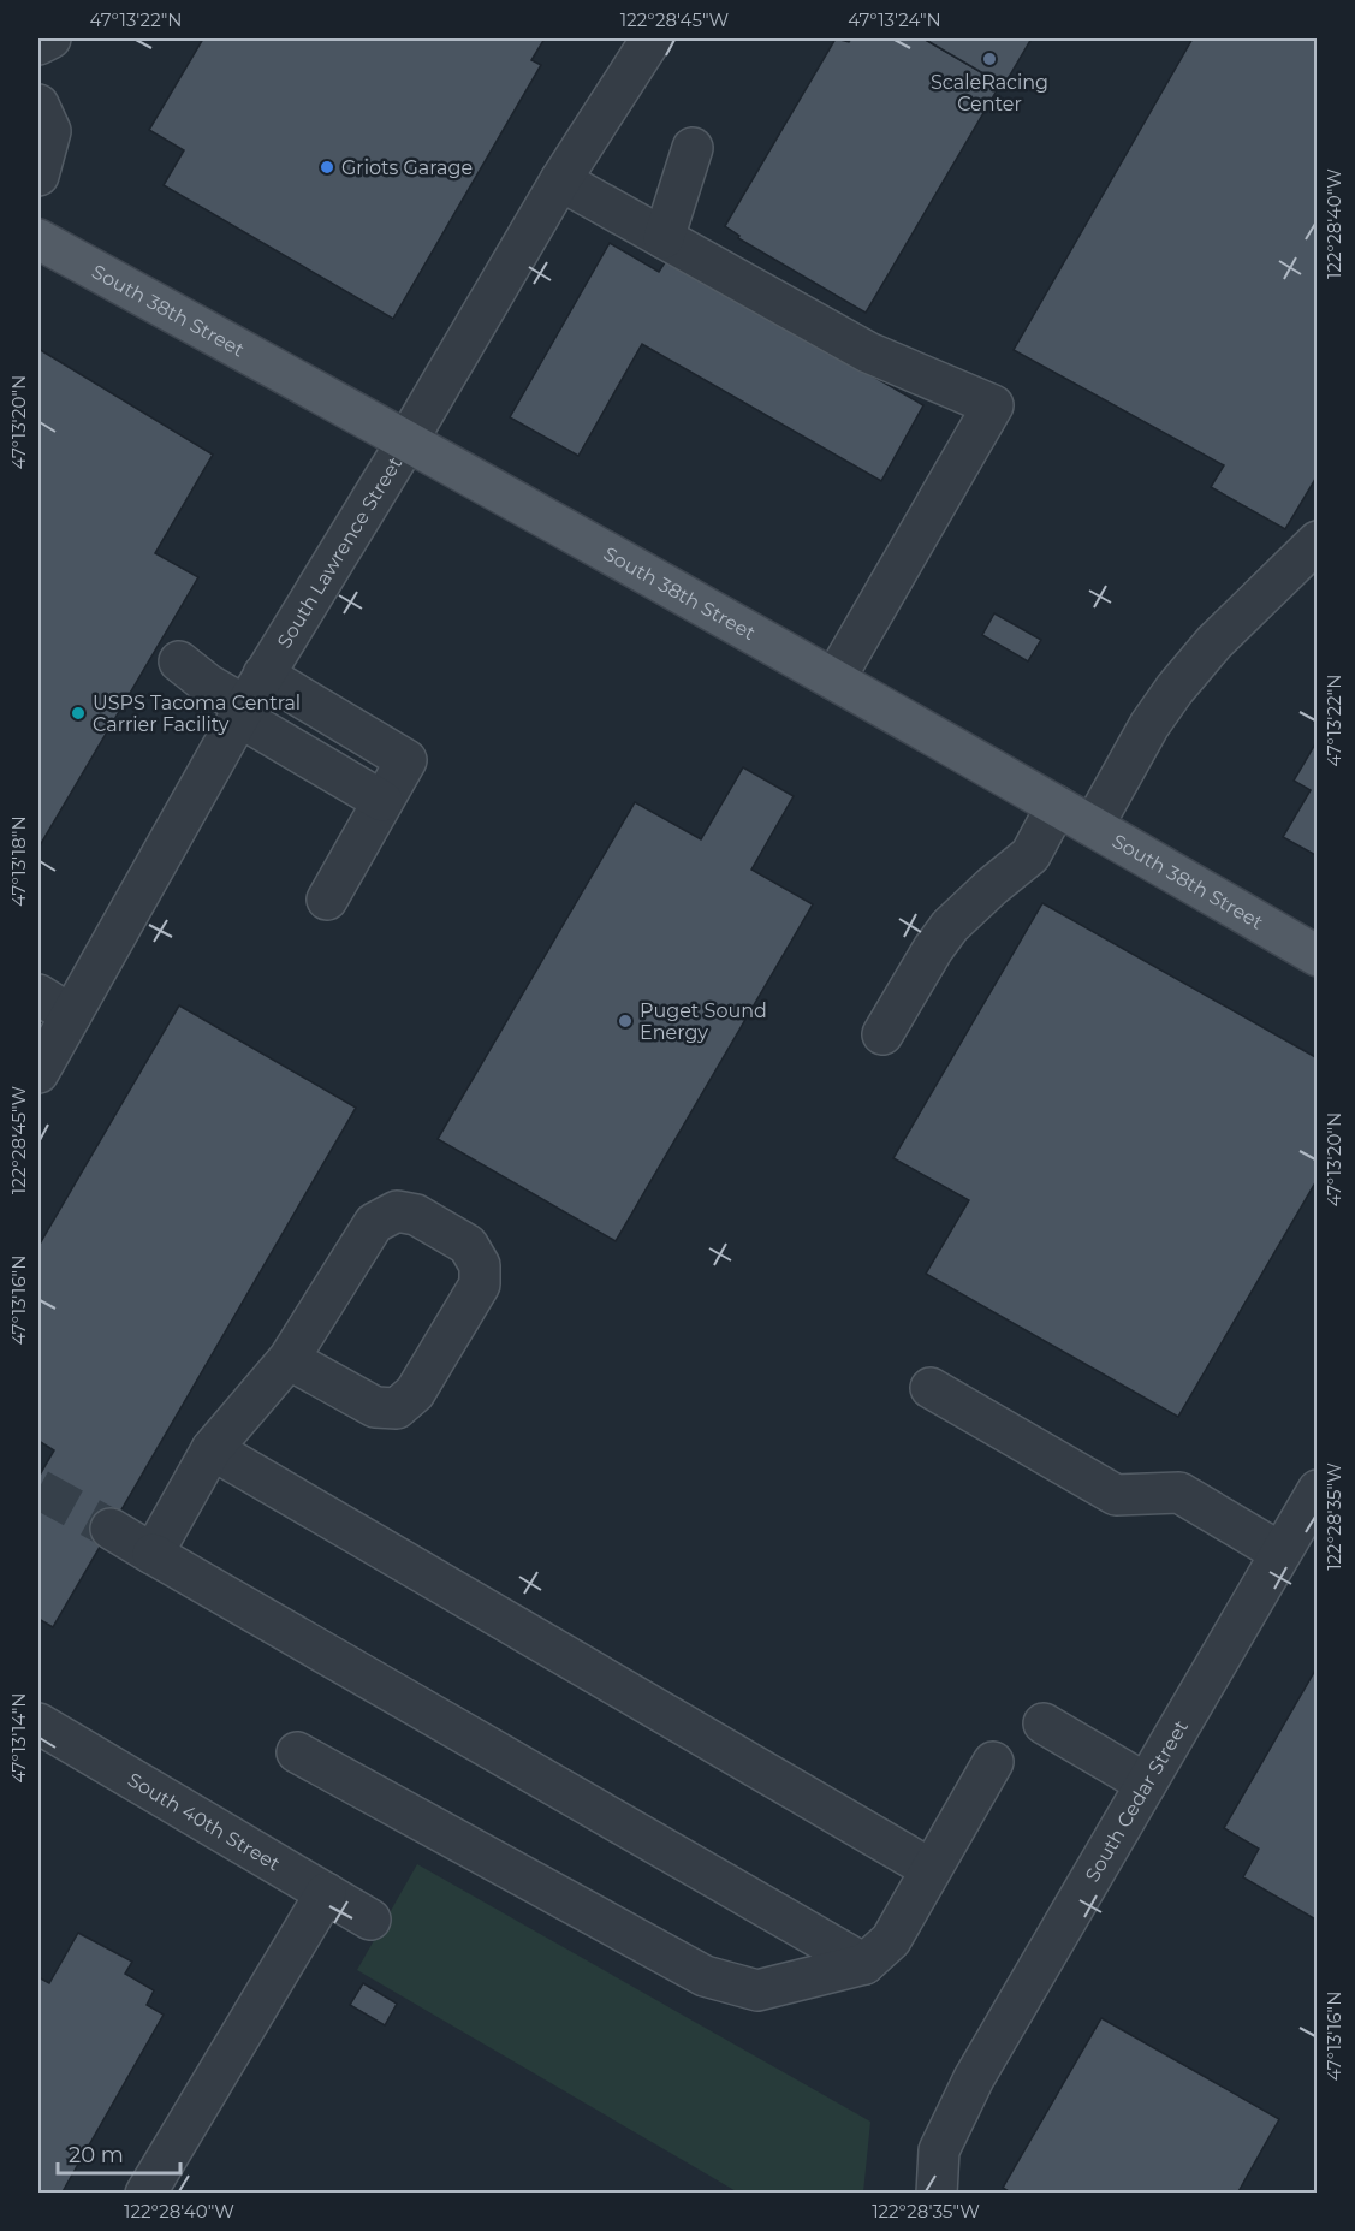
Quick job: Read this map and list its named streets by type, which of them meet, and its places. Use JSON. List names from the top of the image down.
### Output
{
  "streets": {
    "main road": ["South 38th Street"],
    "street": ["South Lawrence Street", "South Cedar Street", "South 40th Street"]
  },
  "crossings": [
    ["South 38th Street", "South Lawrence Street"]
  ],
  "places": [
    "ScaleRacing Center",
    "Griots Garage",
    "USPS Tacoma Central Carrier Facility",
    "Puget Sound Energy"
  ],
  "scale_bar": "20 m",
  "coordinates": [
    "47°13'22\"N",
    "122°28'45\"W",
    "47°13'24\"N",
    "122°28'40\"W",
    "47°13'20\"N",
    "47°13'18\"N",
    "47°13'16\"N",
    "122°28'35\"W",
    "47°13'14\"N"
  ]
}
